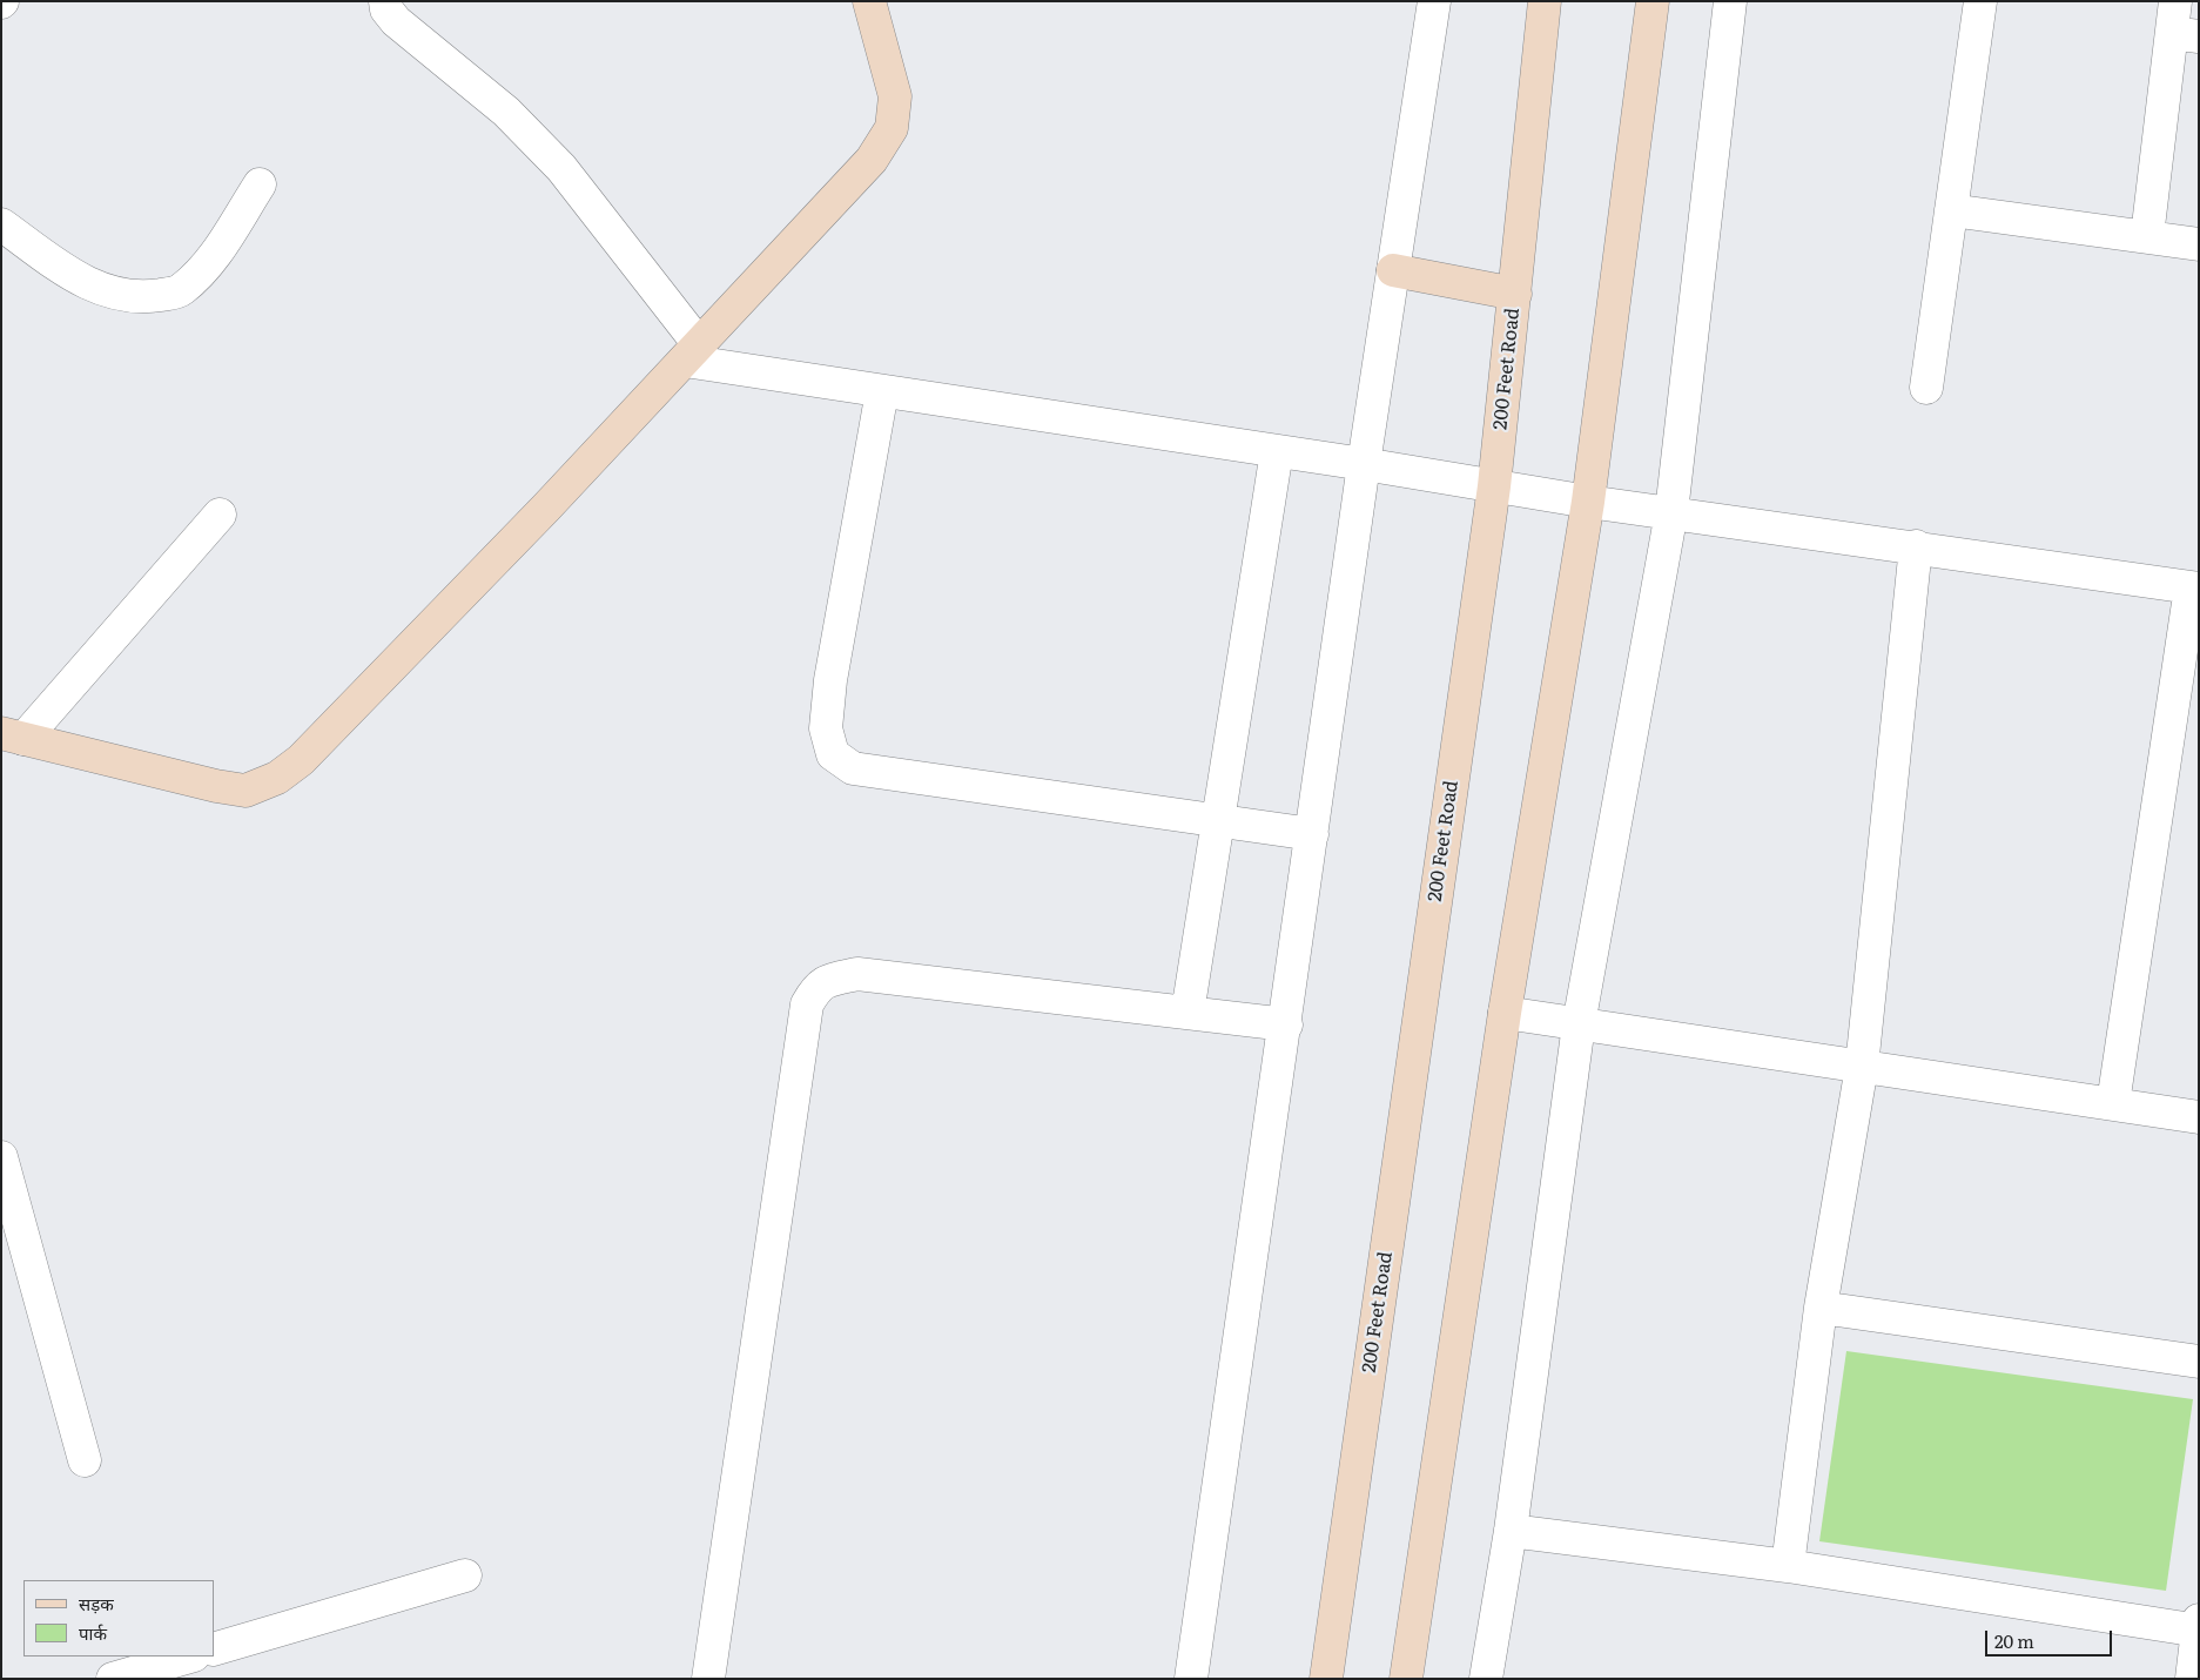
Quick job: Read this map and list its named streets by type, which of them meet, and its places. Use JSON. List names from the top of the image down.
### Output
{
  "streets": {
    "street": ["200 Feet Road"]
  },
  "legend": ["सड़क", "पार्क"],
  "scale_bar": "20 m"
}
